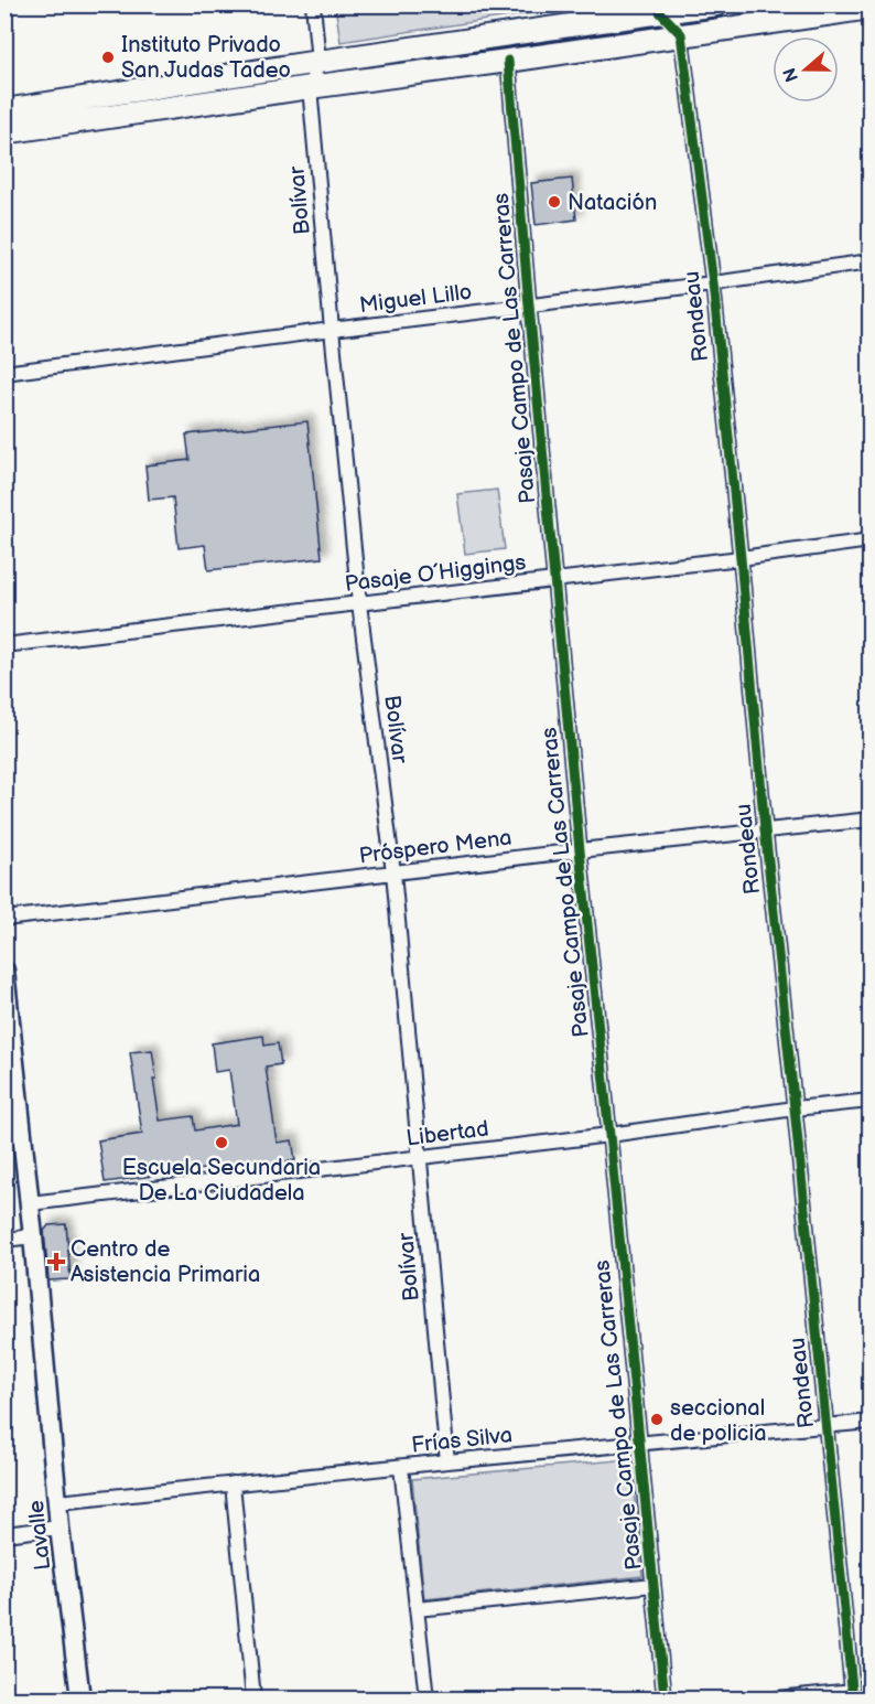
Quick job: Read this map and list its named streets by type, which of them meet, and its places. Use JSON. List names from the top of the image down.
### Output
{
  "streets": {
    "street": [
      "Bolívar",
      "Miguel Lillo",
      "Rondeau",
      "Pasaje Campo de Las Carreras",
      "Pasaje O´Higgings",
      "Próspero Mena",
      "Libertad",
      "Frías Silva",
      "Lavalle"
    ]
  },
  "crossings": [
    ["Bolívar", "Miguel Lillo"],
    ["Bolívar", "Pasaje O´Higgings"],
    ["Bolívar", "Próspero Mena"],
    ["Bolívar", "Libertad"],
    ["Bolívar", "Frías Silva"],
    ["Miguel Lillo", "Rondeau"],
    ["Miguel Lillo", "Pasaje Campo de Las Carreras"],
    ["Rondeau", "Pasaje O´Higgings"],
    ["Rondeau", "Próspero Mena"],
    ["Rondeau", "Libertad"],
    ["Rondeau", "Frías Silva"],
    ["Pasaje Campo de Las Carreras", "Pasaje O´Higgings"],
    ["Pasaje Campo de Las Carreras", "Próspero Mena"],
    ["Pasaje Campo de Las Carreras", "Libertad"],
    ["Pasaje Campo de Las Carreras", "Frías Silva"],
    ["Libertad", "Lavalle"],
    ["Frías Silva", "Lavalle"]
  ],
  "places": {
    "other": [
      "Instituto Privado San Judas Tadeo",
      "Natación",
      "Escuela Secundaria De La Ciudadela",
      "seccional de policia"
    ],
    "health": ["Centro de Asistencia Primaria"]
  },
  "north": "left"
}
